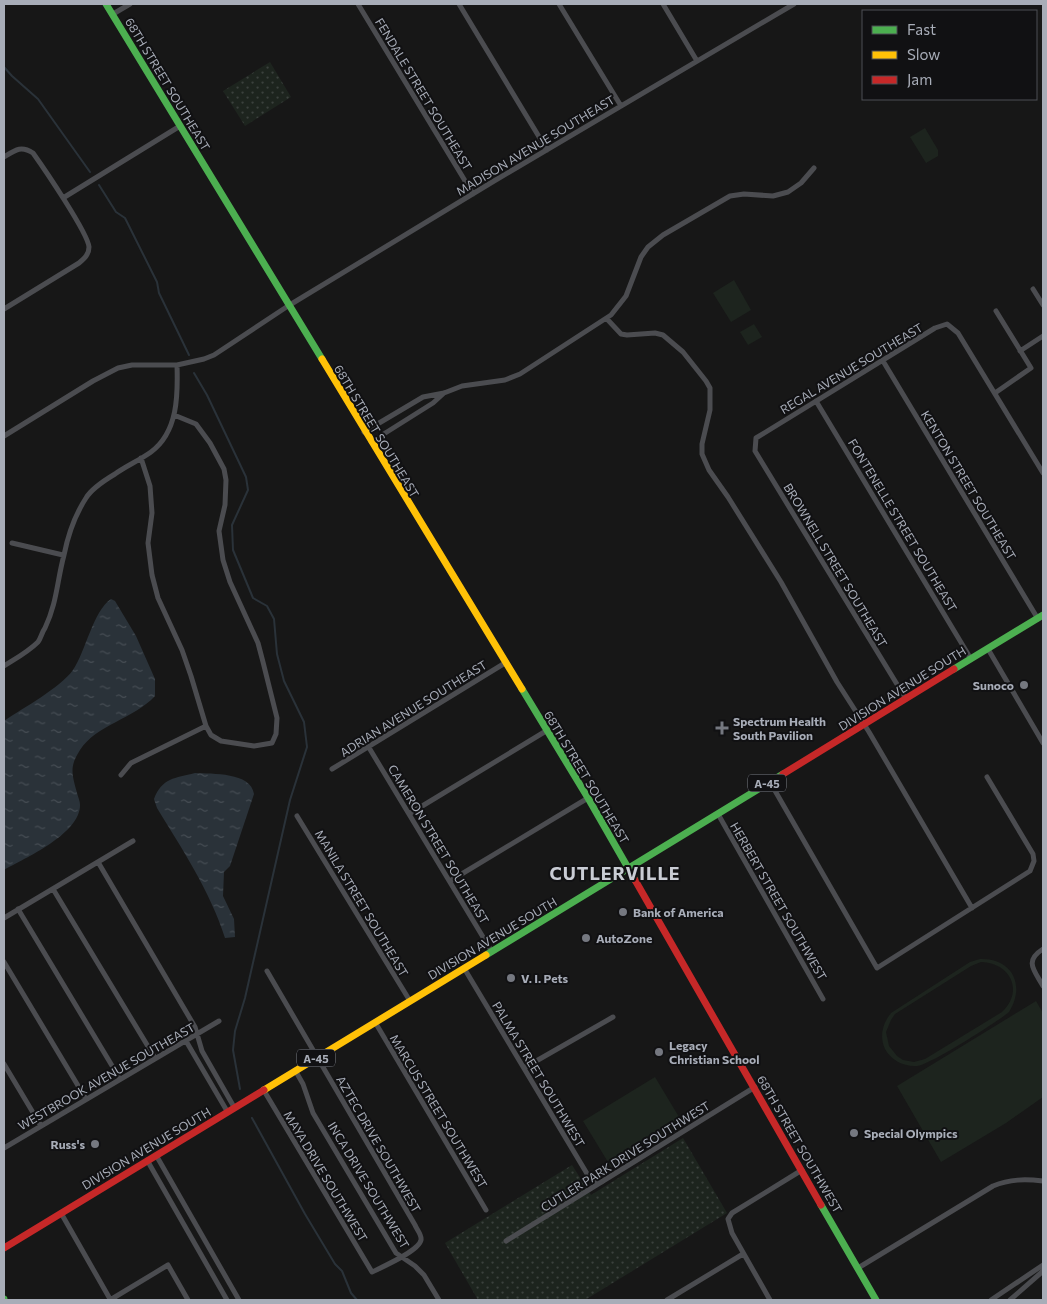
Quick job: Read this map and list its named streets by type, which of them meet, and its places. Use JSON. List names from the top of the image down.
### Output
{
  "streets": {
    "main road": [
      "68TH STREET SOUTHEAST",
      "DIVISION AVENUE SOUTH",
      "A-45",
      "68TH STREET SOUTHWEST"
    ],
    "street": [
      "FENDALE STREET SOUTHEAST",
      "MADISON AVENUE SOUTHEAST",
      "REGAL AVENUE SOUTHEAST",
      "KENTON STREET SOUTHEAST",
      "FONTENELLE STREET SOUTHEAST",
      "BROWNELL STREET SOUTHEAST",
      "ADRIAN AVENUE SOUTHEAST",
      "CAMERON STREET SOUTHEAST",
      "HERBERT STREET SOUTHWEST",
      "MANILA STREET SOUTHEAST",
      "PALMA STREET SOUTHWEST",
      "WESTBROOK AVENUE SOUTHEAST",
      "MARCUS STREET SOUTHWEST",
      "AZTEC DRIVE SOUTHWEST",
      "CUTLER PARK DRIVE SOUTHWEST",
      "MAYA DRIVE SOUTHWEST",
      "INCA DRIVE SOUTHWEST"
    ]
  },
  "crossings": [
    ["68TH STREET SOUTHEAST", "MADISON AVENUE SOUTHEAST"],
    ["68TH STREET SOUTHEAST", "DIVISION AVENUE SOUTH"],
    ["68TH STREET SOUTHEAST", "ADRIAN AVENUE SOUTHEAST"],
    ["68TH STREET SOUTHEAST", "68TH STREET SOUTHWEST"],
    ["FENDALE STREET SOUTHEAST", "MADISON AVENUE SOUTHEAST"],
    ["REGAL AVENUE SOUTHEAST", "KENTON STREET SOUTHEAST"],
    ["REGAL AVENUE SOUTHEAST", "FONTENELLE STREET SOUTHEAST"],
    ["REGAL AVENUE SOUTHEAST", "BROWNELL STREET SOUTHEAST"],
    ["KENTON STREET SOUTHEAST", "DIVISION AVENUE SOUTH"],
    ["FONTENELLE STREET SOUTHEAST", "DIVISION AVENUE SOUTH"],
    ["BROWNELL STREET SOUTHEAST", "DIVISION AVENUE SOUTH"],
    ["DIVISION AVENUE SOUTH", "CAMERON STREET SOUTHEAST"],
    ["DIVISION AVENUE SOUTH", "HERBERT STREET SOUTHWEST"],
    ["DIVISION AVENUE SOUTH", "MANILA STREET SOUTHEAST"],
    ["DIVISION AVENUE SOUTH", "PALMA STREET SOUTHWEST"],
    ["DIVISION AVENUE SOUTH", "MARCUS STREET SOUTHWEST"],
    ["DIVISION AVENUE SOUTH", "AZTEC DRIVE SOUTHWEST"],
    ["DIVISION AVENUE SOUTH", "68TH STREET SOUTHWEST"],
    ["DIVISION AVENUE SOUTH", "MAYA DRIVE SOUTHWEST"],
    ["DIVISION AVENUE SOUTH", "INCA DRIVE SOUTHWEST"],
    ["ADRIAN AVENUE SOUTHEAST", "CAMERON STREET SOUTHEAST"],
    ["PALMA STREET SOUTHWEST", "CUTLER PARK DRIVE SOUTHWEST"],
    ["AZTEC DRIVE SOUTHWEST", "MAYA DRIVE SOUTHWEST"],
    ["AZTEC DRIVE SOUTHWEST", "INCA DRIVE SOUTHWEST"],
    ["68TH STREET SOUTHWEST", "CUTLER PARK DRIVE SOUTHWEST"],
    ["MAYA DRIVE SOUTHWEST", "INCA DRIVE SOUTHWEST"]
  ],
  "districts": ["CUTLERVILLE"],
  "places": {
    "other": [
      "Sunoco",
      "Bank of America",
      "AutoZone",
      "V. I. Pets",
      "Legacy Christian School",
      "Special Olympics",
      "Russ's"
    ],
    "health": ["Spectrum Health South Pavilion"]
  },
  "legend": ["Fast", "Slow", "Jam"]
}
